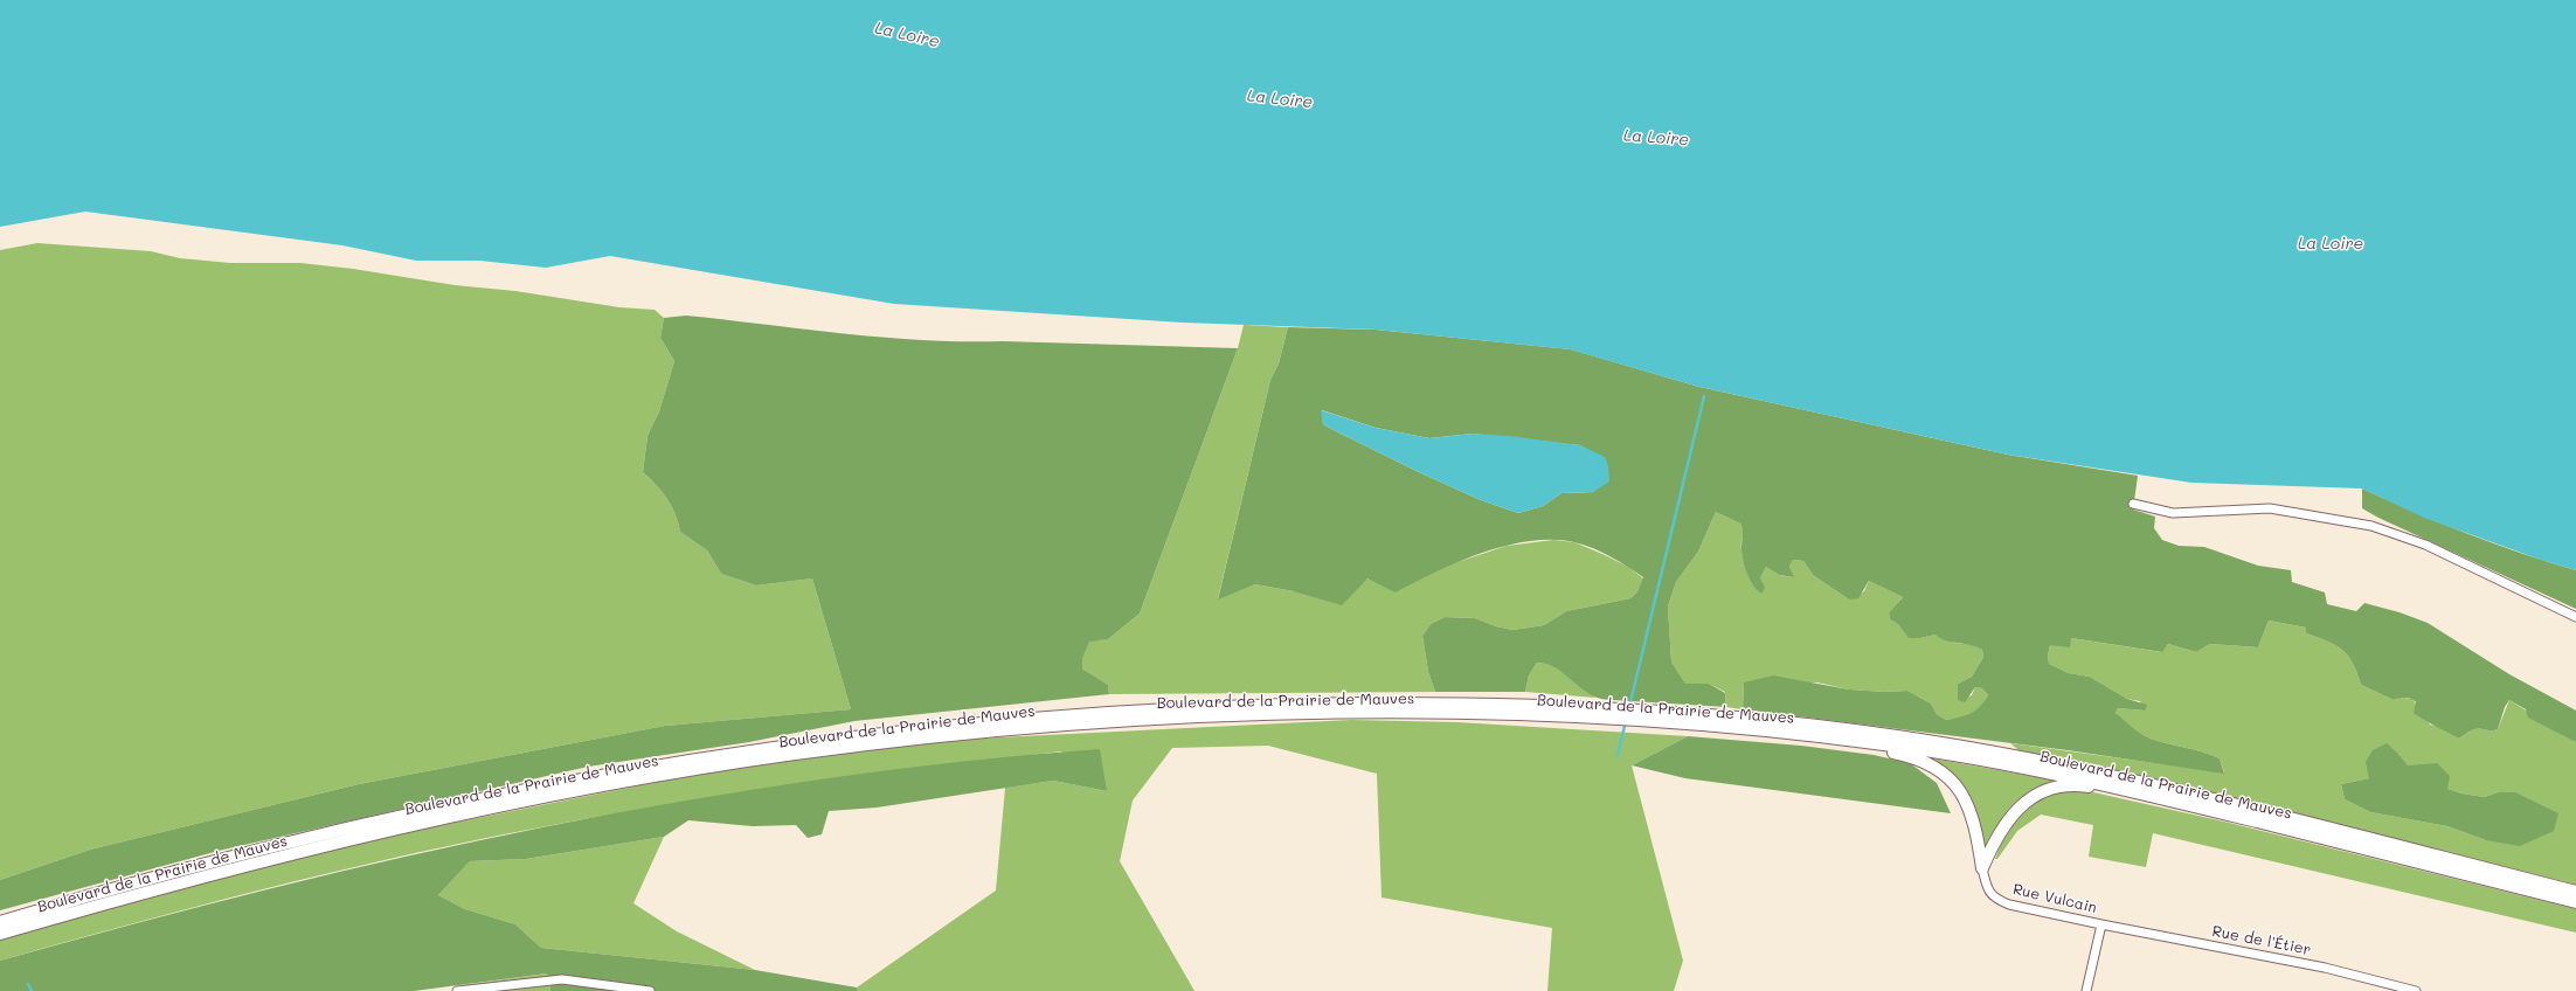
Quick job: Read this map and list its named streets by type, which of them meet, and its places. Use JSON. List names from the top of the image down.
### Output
{
  "streets": {
    "main road": ["Boulevard de la Prairie de Mauves"],
    "street": ["Rue Vulcain", "Rue de l'Étier"]
  },
  "crossings": [
    ["Rue Vulcain", "Rue de l'Étier"]
  ],
  "water": ["La Loire"]
}
